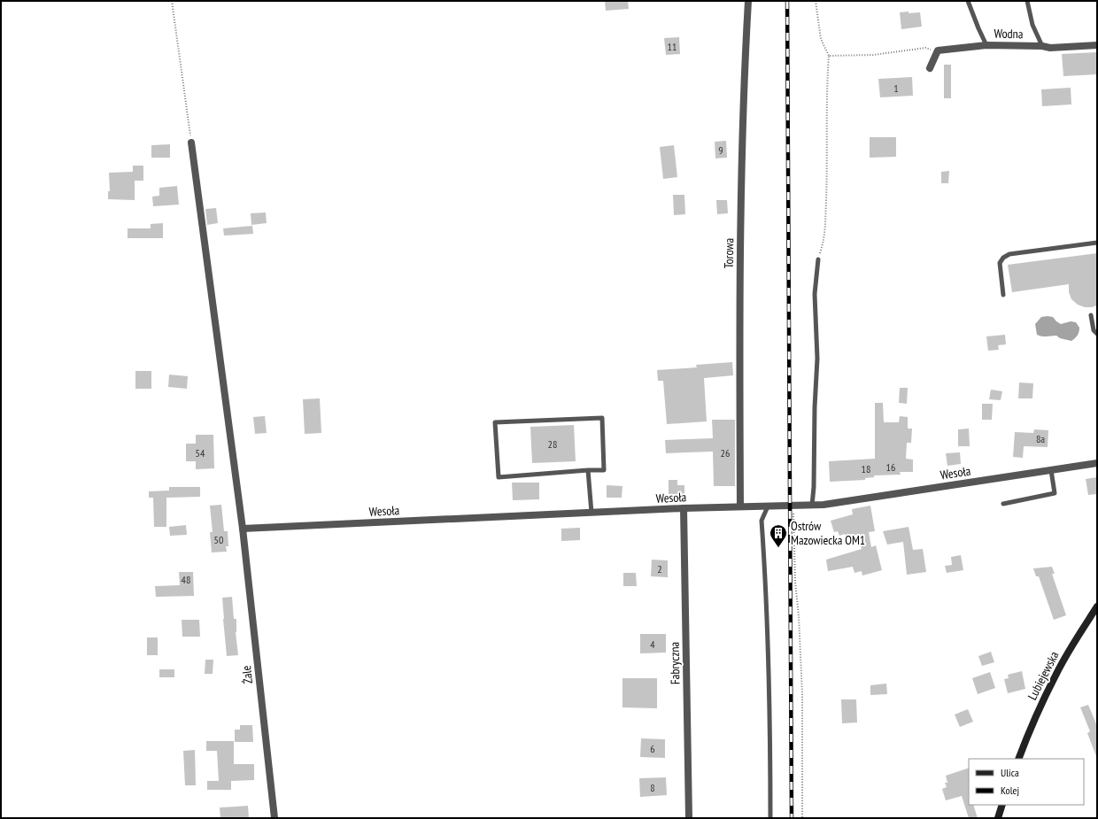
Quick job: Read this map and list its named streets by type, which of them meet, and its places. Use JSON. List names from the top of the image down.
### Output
{
  "streets": {
    "main road": ["Lubiejewska"],
    "street": [
      "Wodna",
      "Torowa",
      "Wesoła",
      "Fabryczna",
      "Żale"
    ]
  },
  "crossings": [
    ["Torowa", "Wesoła"],
    ["Wesoła", "Fabryczna"],
    ["Wesoła", "Żale"]
  ],
  "places": {
    "building": ["Ostrów Mazowiecka OM1"]
  },
  "house_numbers": [
    "11",
    "1",
    "9",
    "8a",
    "28",
    "54",
    "26",
    "16",
    "18",
    "50",
    "2",
    "48",
    "4",
    "6",
    "8"
  ],
  "legend": ["Ulica", "Kolej"]
}
